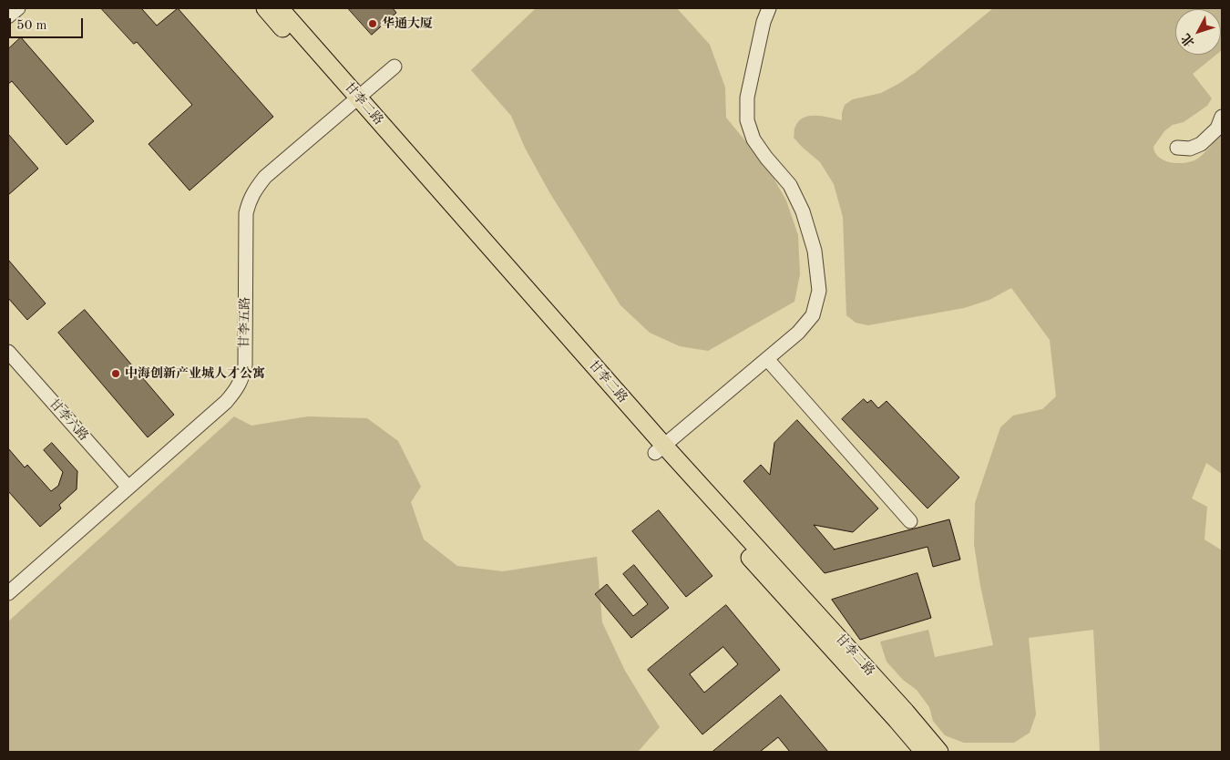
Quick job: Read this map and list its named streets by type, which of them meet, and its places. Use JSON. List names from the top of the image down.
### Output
{
  "streets": {
    "main road": ["甘李二路"],
    "street": ["甘李五路", "甘李六路"]
  },
  "crossings": [
    ["甘李二路", "甘李五路"],
    ["甘李五路", "甘李六路"]
  ],
  "places": ["华通大厦", "中海创新产业城人才公寓"],
  "scale_bar": "50 m",
  "north": "bottom left"
}
